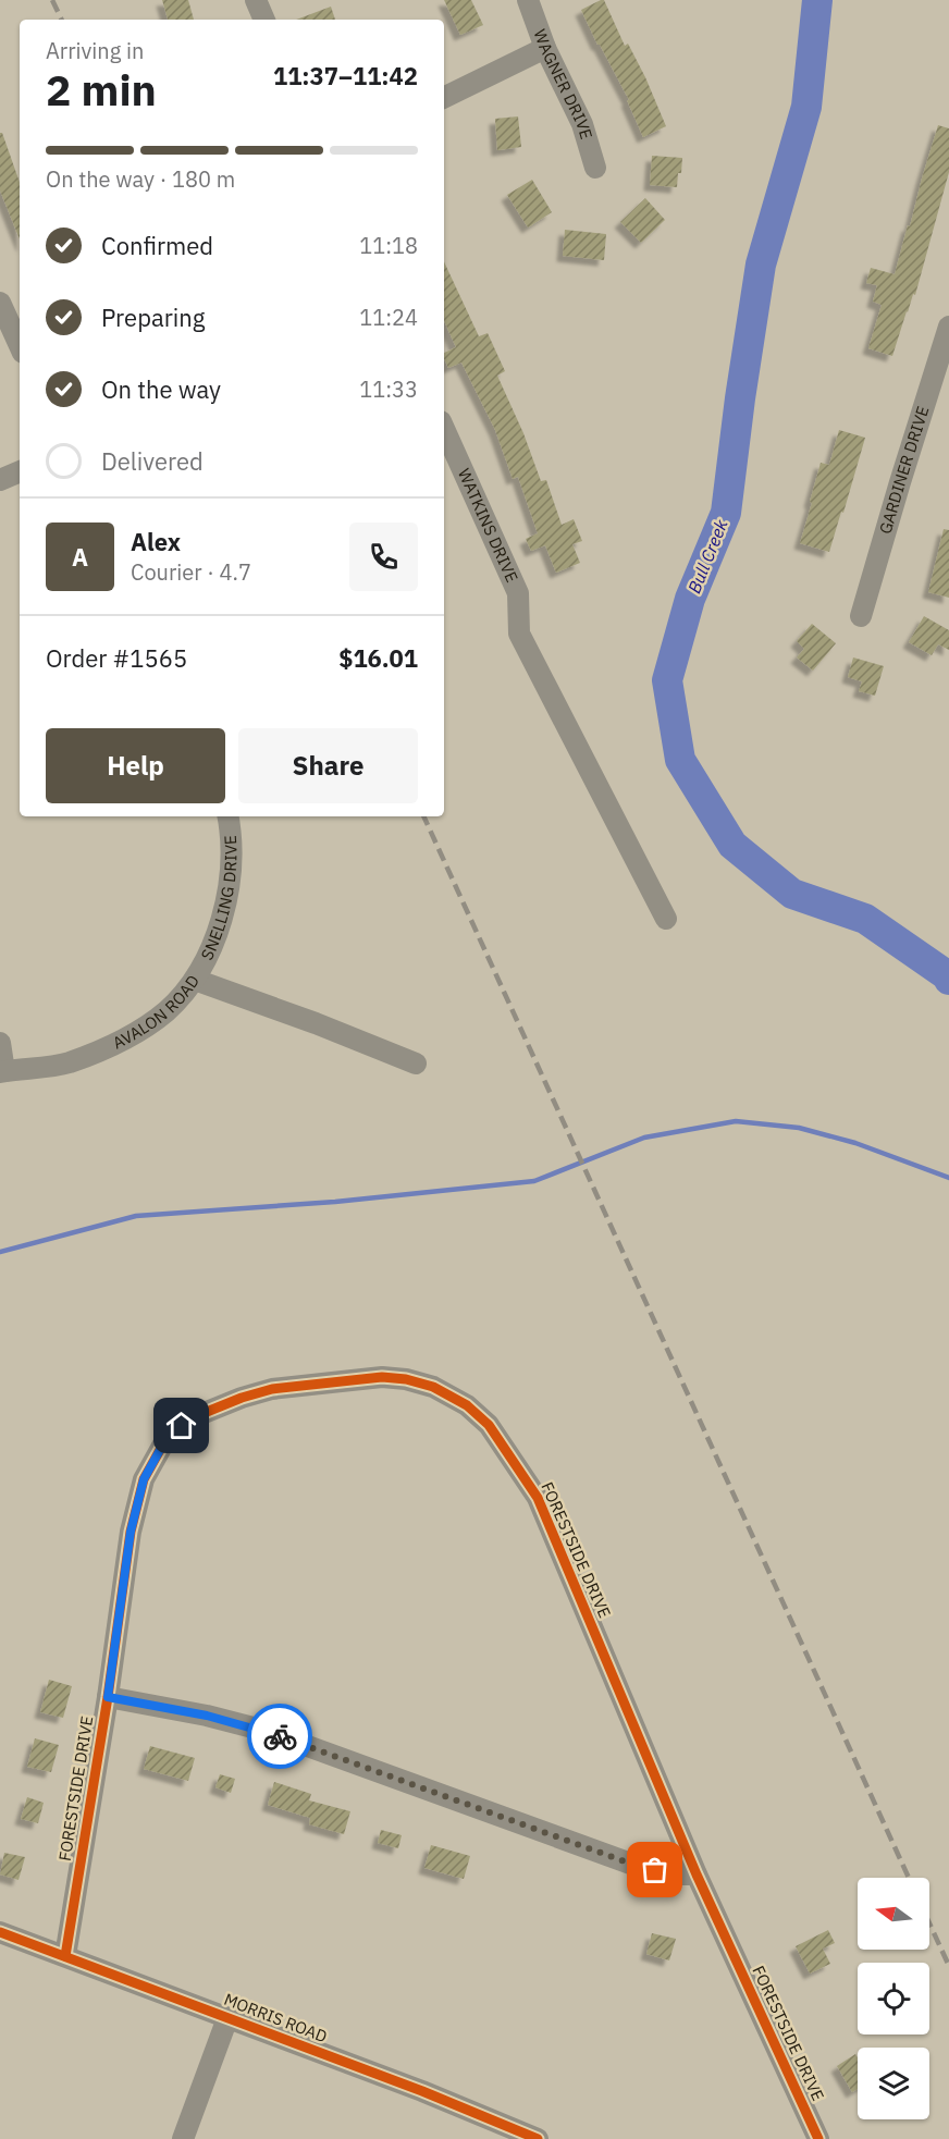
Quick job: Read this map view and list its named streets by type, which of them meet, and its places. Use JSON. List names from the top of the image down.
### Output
{
  "streets": {
    "street": [
      "WAGNER DRIVE",
      "GARDINER DRIVE",
      "WATKINS DRIVE",
      "SNELLING DRIVE",
      "AVALON ROAD",
      "FORESTSIDE DRIVE",
      "MORRIS ROAD"
    ]
  },
  "crossings": [
    ["SNELLING DRIVE", "AVALON ROAD"],
    ["FORESTSIDE DRIVE", "MORRIS ROAD"]
  ],
  "water": ["Bull Creek"],
  "north": "left",
  "page": {
    "heading": ["2 min", "Arriving in", "11:37–11:42"],
    "panel": [
      "Alex",
      "Courier · 4.7",
      "Order #1565",
      "$16.01"
    ],
    "bar": "On the way · 180 m",
    "list": [
      ["Confirmed", "11:18"],
      ["Preparing", "11:24"],
      ["On the way", "11:33"],
      "Delivered"
    ],
    "round": "A",
    "buttons": ["Help", "Share"]
  }
}
